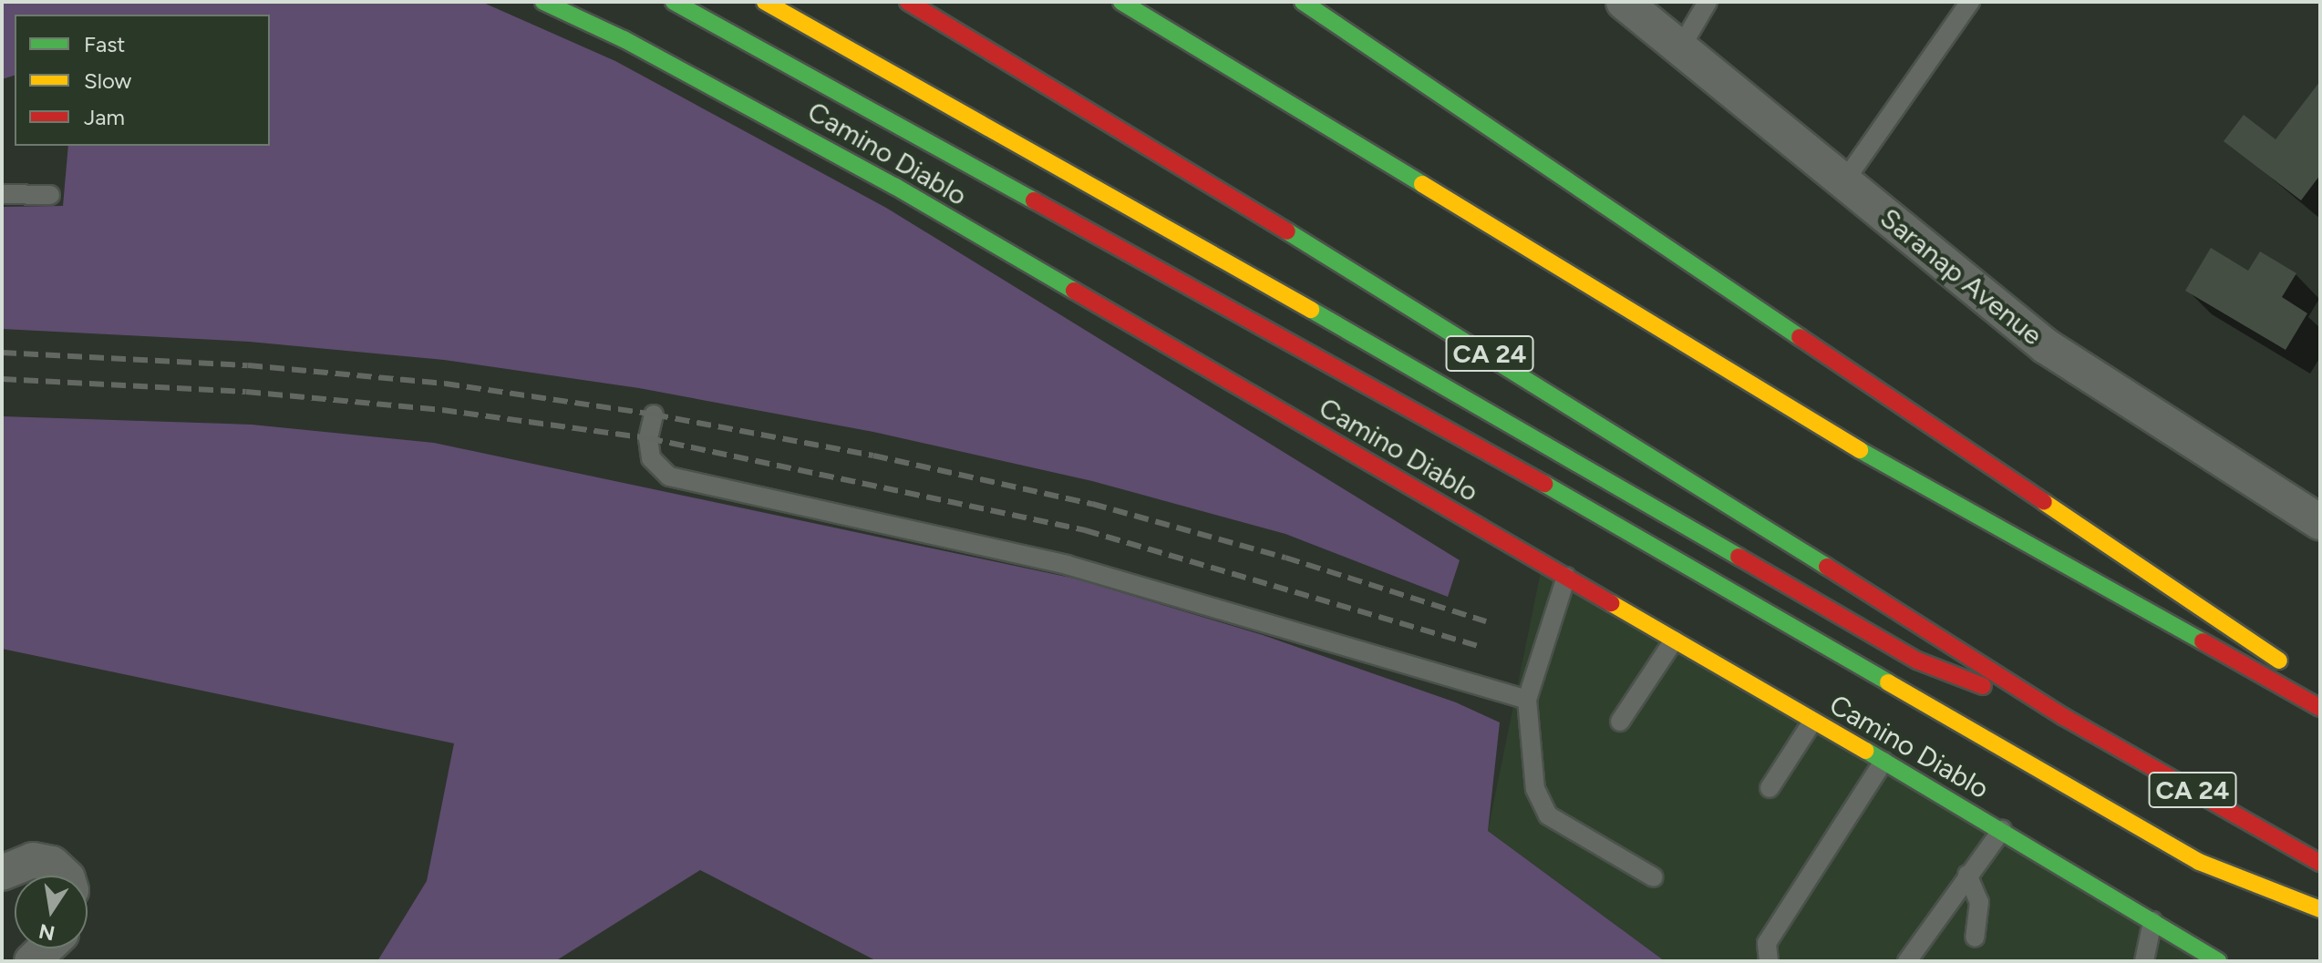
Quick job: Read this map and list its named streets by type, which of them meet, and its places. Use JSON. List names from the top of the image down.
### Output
{
  "streets": {
    "main road": ["Camino Diablo", "CA 24"],
    "street": ["Saranap Avenue"]
  },
  "legend": ["Fast", "Slow", "Jam"],
  "north": "bottom"
}
